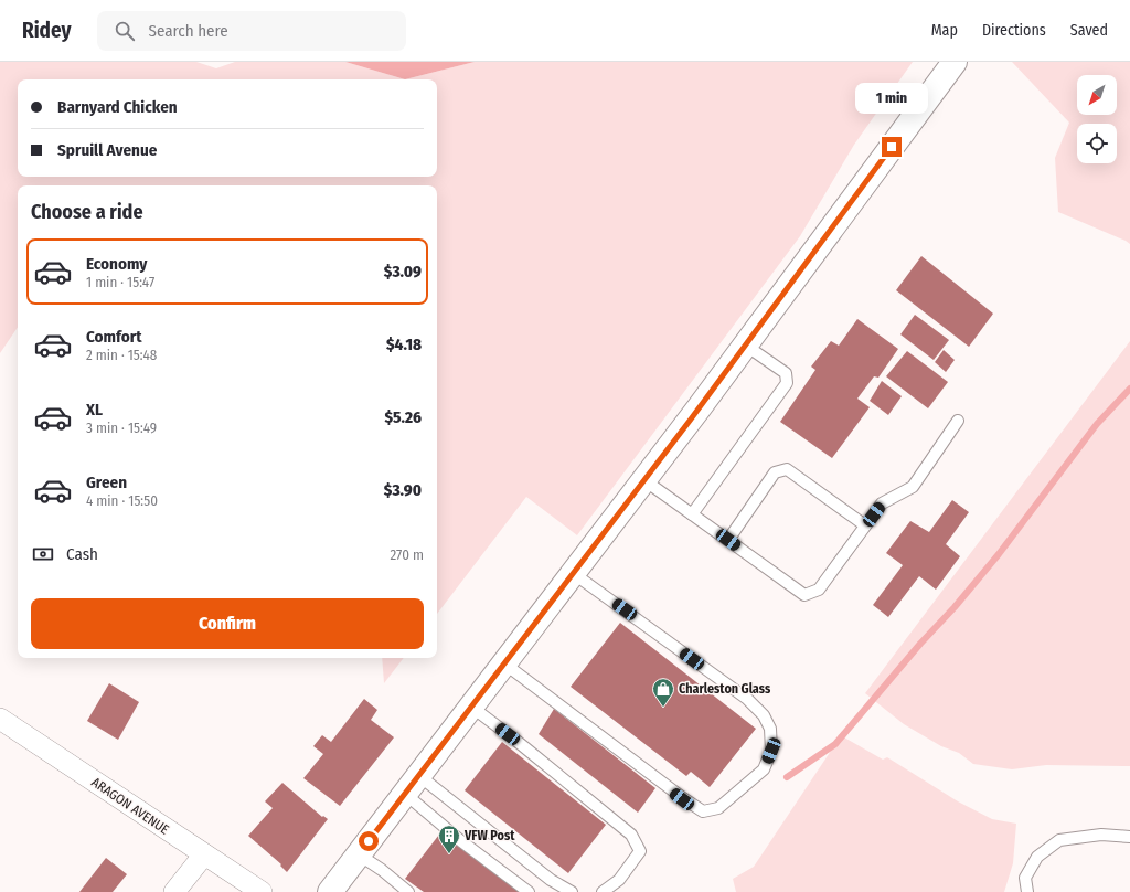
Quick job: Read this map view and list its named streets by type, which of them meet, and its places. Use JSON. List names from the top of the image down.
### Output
{
  "streets": {
    "street": ["ARAGON AVENUE"]
  },
  "places": {
    "shop": ["Charleston Glass"],
    "building": ["VFW Post"]
  },
  "north": "bottom left",
  "page": {
    "header": "Ridey",
    "search": "Search here",
    "nav": ["Map", "Directions", "Saved"],
    "banner": ["Barnyard Chicken", "Spruill Avenue"],
    "bubble": "1 min",
    "heading": "Choose a ride",
    "list": [
      {
        "name": "Economy",
        "note": "1 min · 15:47",
        "value": "$3.09"
      },
      {
        "name": "Comfort",
        "note": "2 min · 15:48",
        "value": "$4.18"
      },
      {
        "name": "XL",
        "note": "3 min · 15:49",
        "value": "$5.26"
      },
      {
        "name": "Green",
        "note": "4 min · 15:50",
        "value": "$3.90"
      }
    ],
    "pay": ["Cash", "270 m"],
    "buttons": "Confirm"
  }
}
